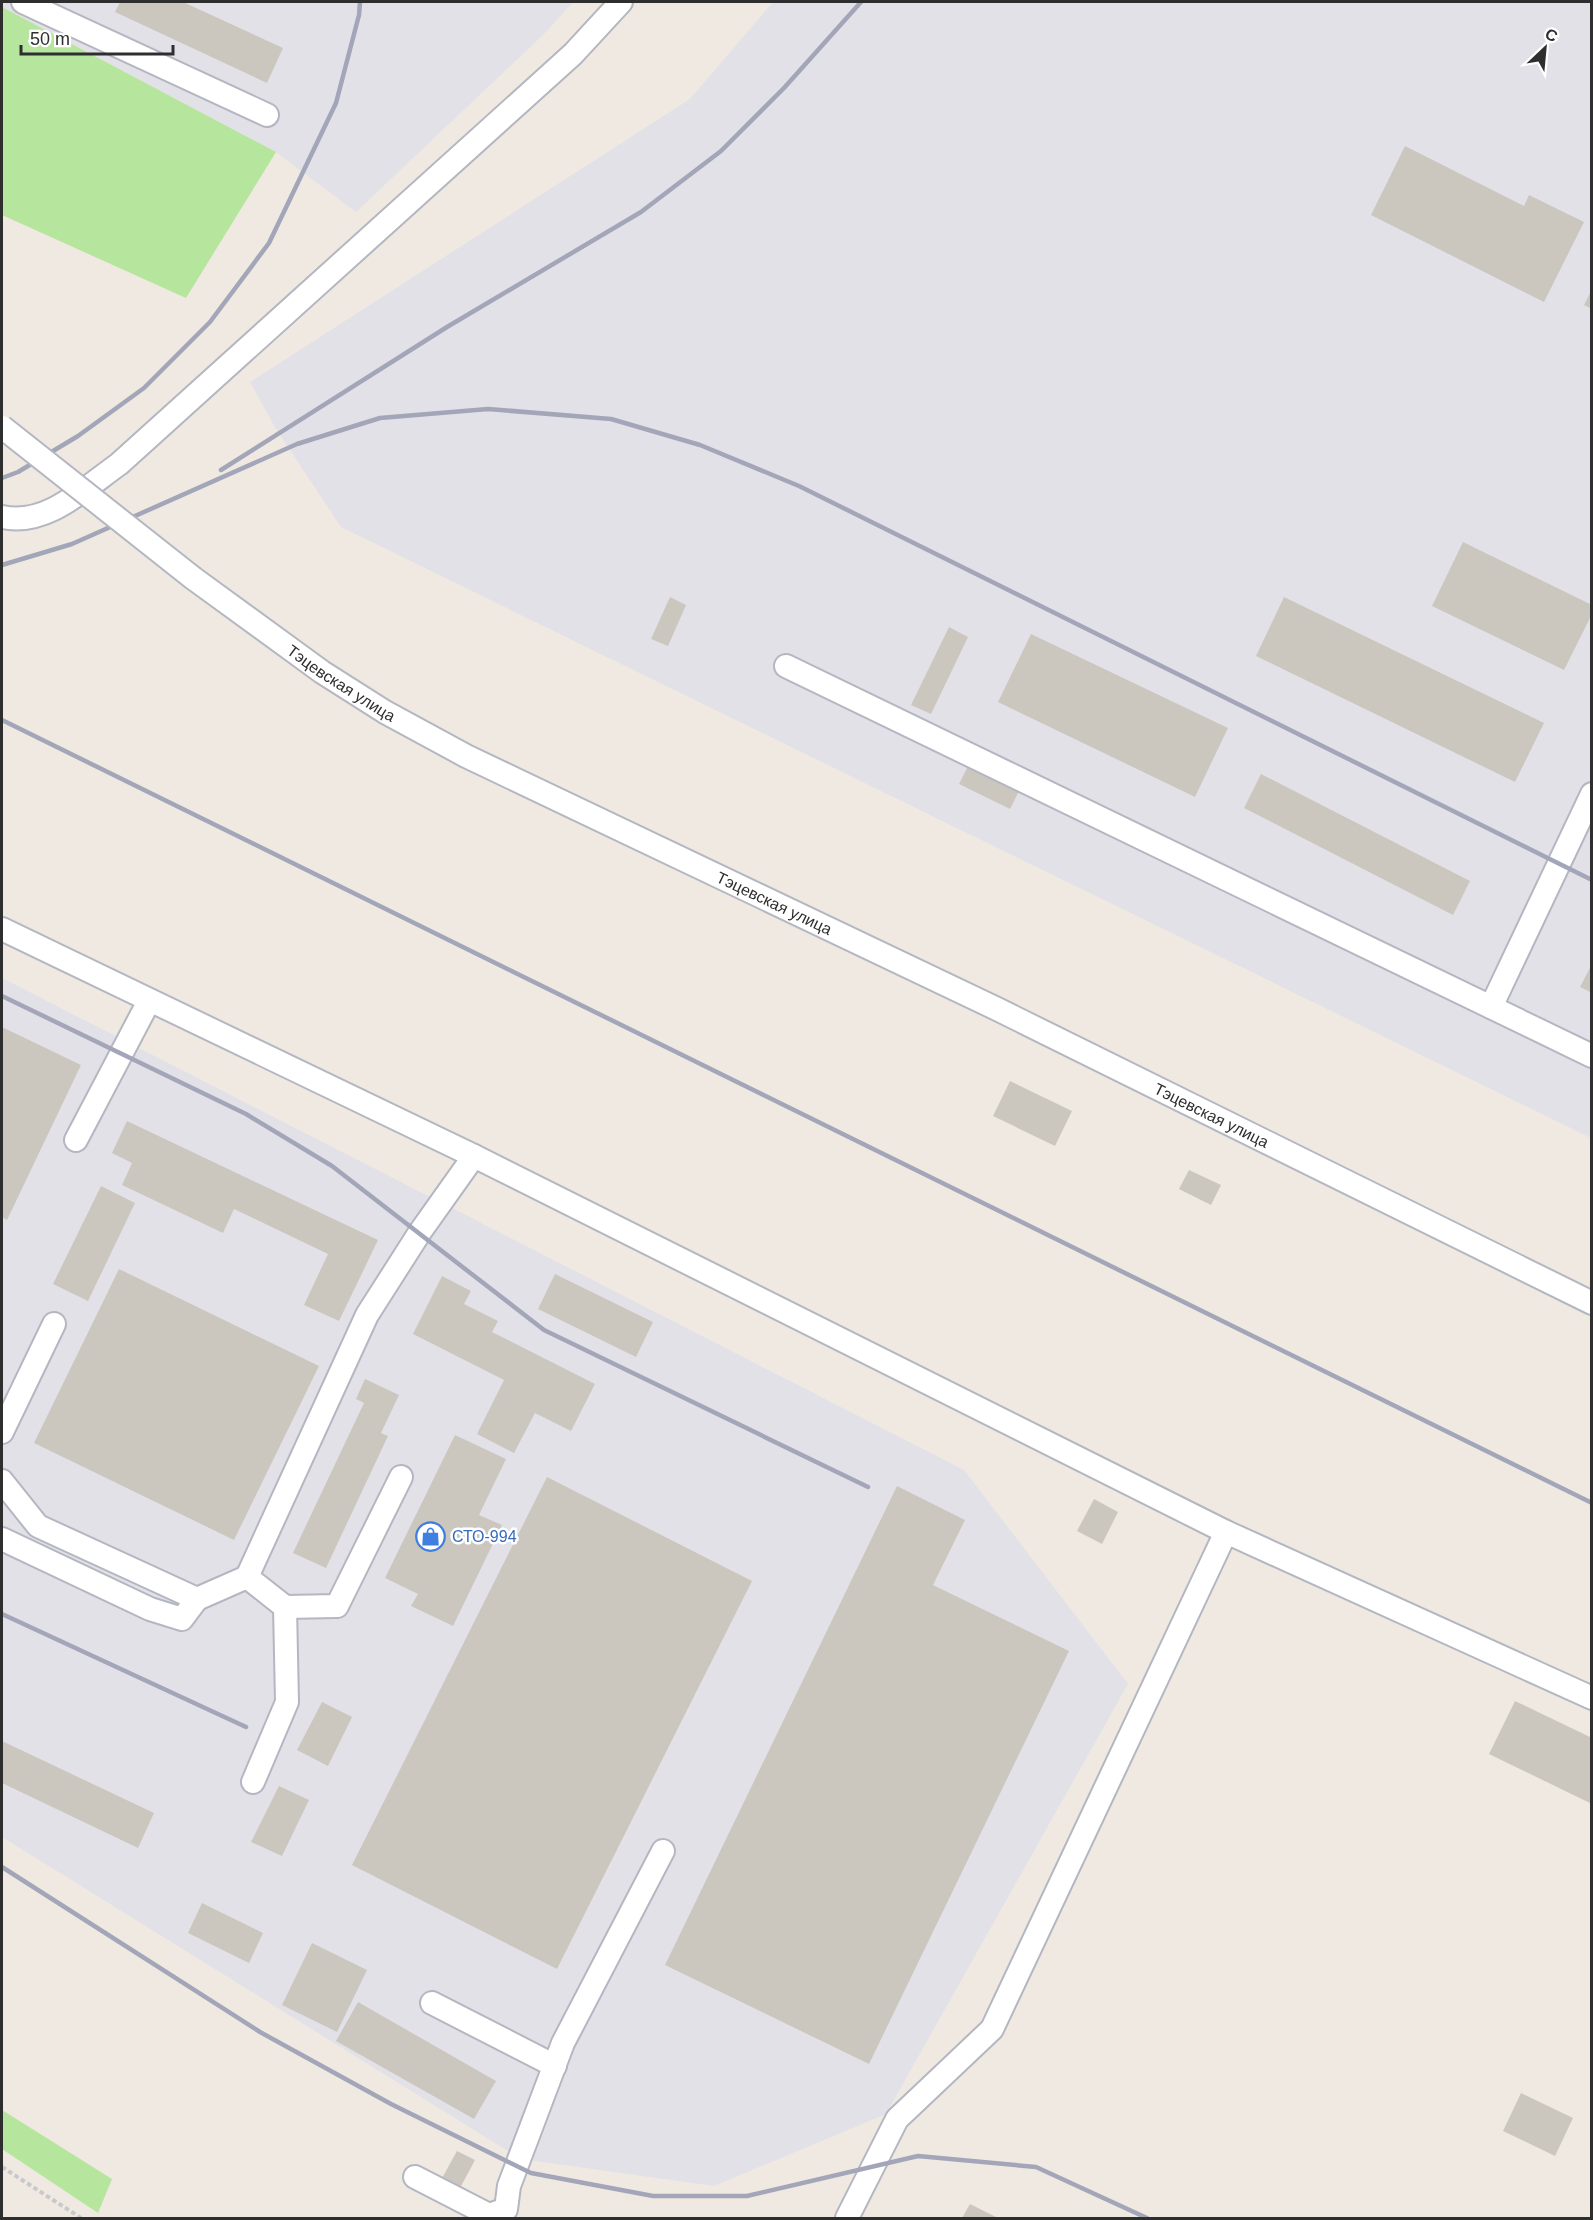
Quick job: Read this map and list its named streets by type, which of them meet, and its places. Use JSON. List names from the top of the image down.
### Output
{
  "streets": {
    "street": ["Тэцевская улица"]
  },
  "places": {
    "shop": ["СТО-994"]
  },
  "scale_bar": "50 m",
  "north": "top right"
}
